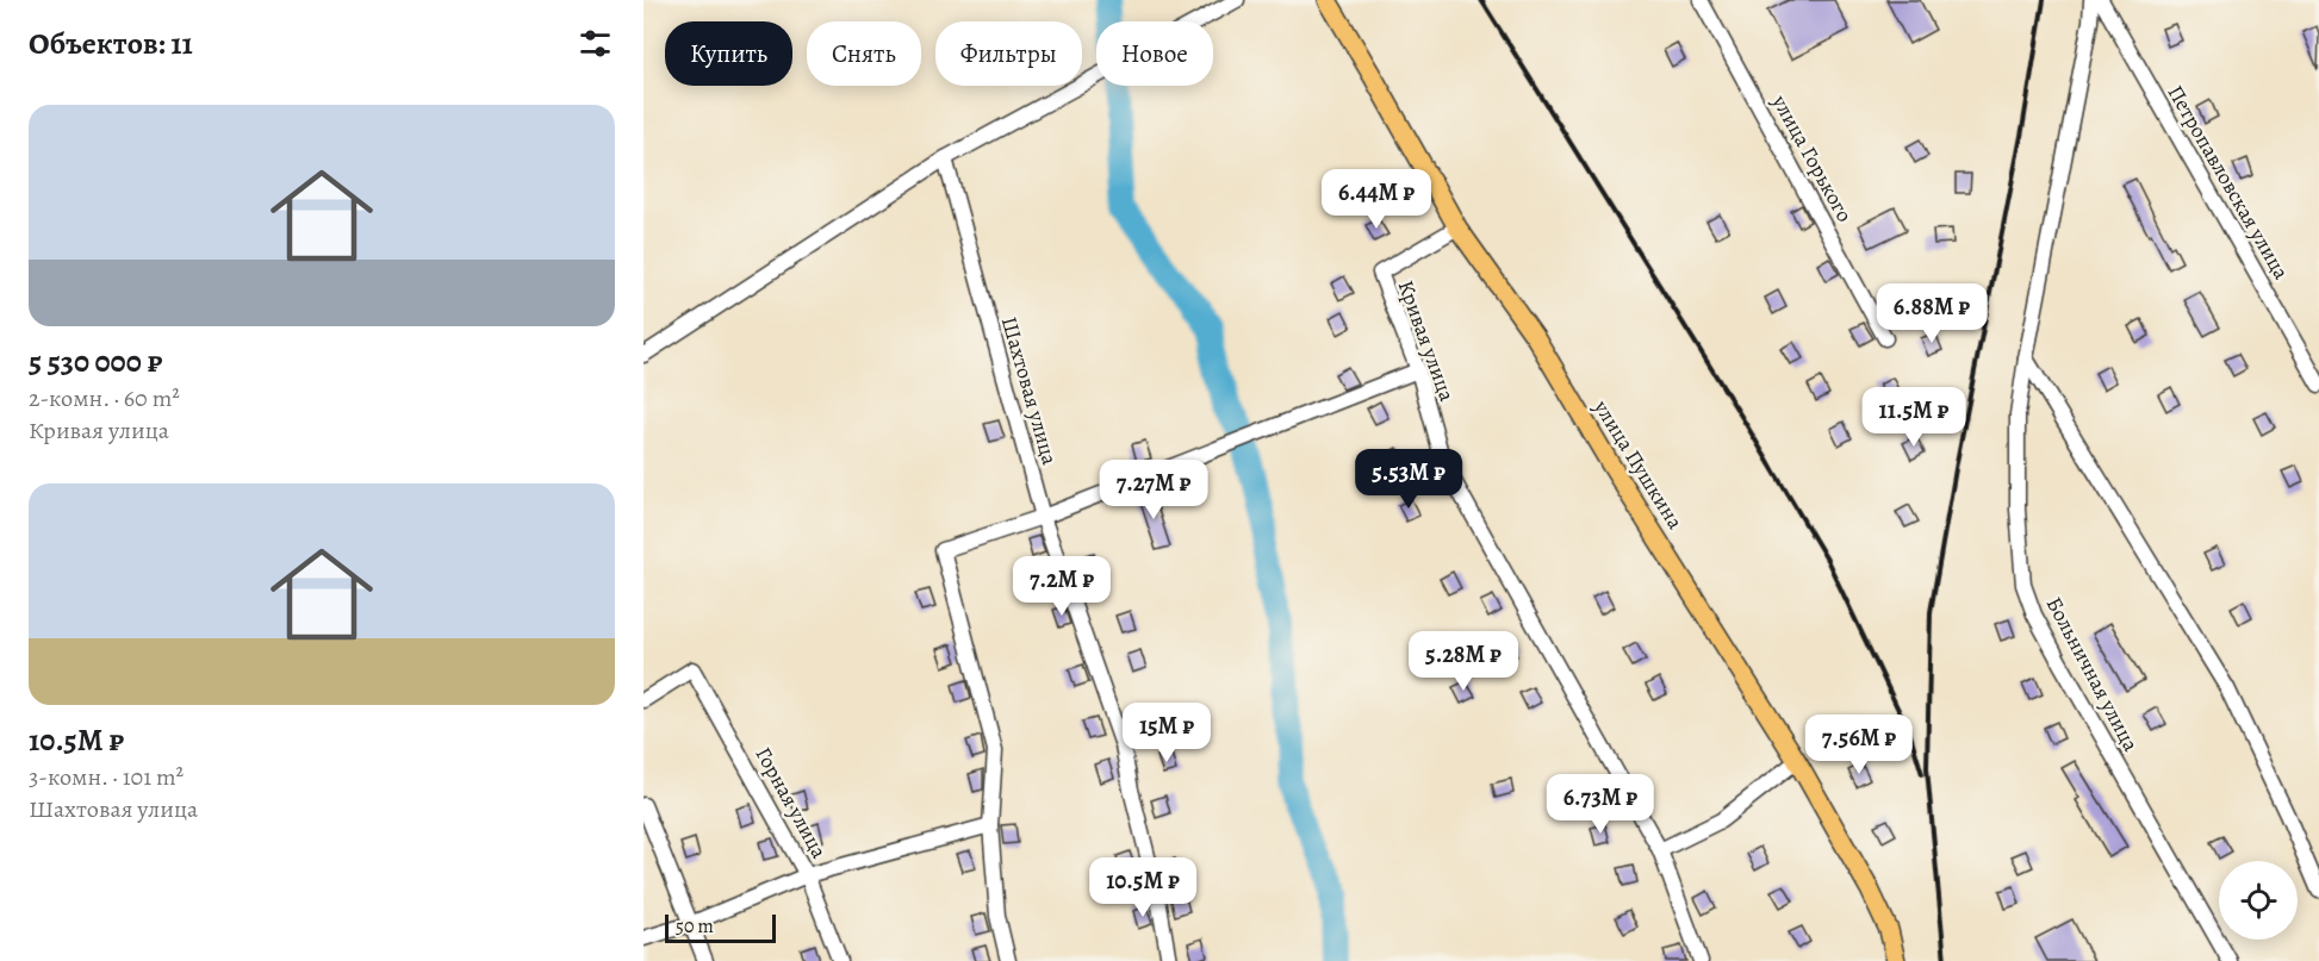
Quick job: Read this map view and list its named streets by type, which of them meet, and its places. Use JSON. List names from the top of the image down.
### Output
{
  "streets": {
    "main road": ["улица Пушкина"],
    "street": [
      "улица Горького",
      "Петропавловская улица",
      "Кривая улица",
      "Шахтовая улица",
      "Больничная улица",
      "Горная улица"
    ]
  },
  "crossings": [
    ["Кривая улица", "улица Пушкина"]
  ],
  "scale_bar": "50 m",
  "page": {
    "heading": "Объектов: 11",
    "chip": [
      "Купить",
      "Снять",
      "Фильтры",
      "Новое"
    ],
    "list": [
      {
        "name": "5 530 000 ₽",
        "note": "2-комн. · 60 m² · Кривая улица"
      },
      {
        "name": "10.5M ₽",
        "note": "3-комн. · 101 m² · Шахтовая улица"
      }
    ],
    "price": [
      "6.44M ₽",
      "6.88M ₽",
      "11.5M ₽",
      "5.53M ₽",
      "7.27M ₽",
      "7.2M ₽",
      "5.28M ₽",
      "15M ₽",
      "7.56M ₽",
      "6.73M ₽",
      "10.5M ₽"
    ],
    "scale": "50 m"
  }
}
